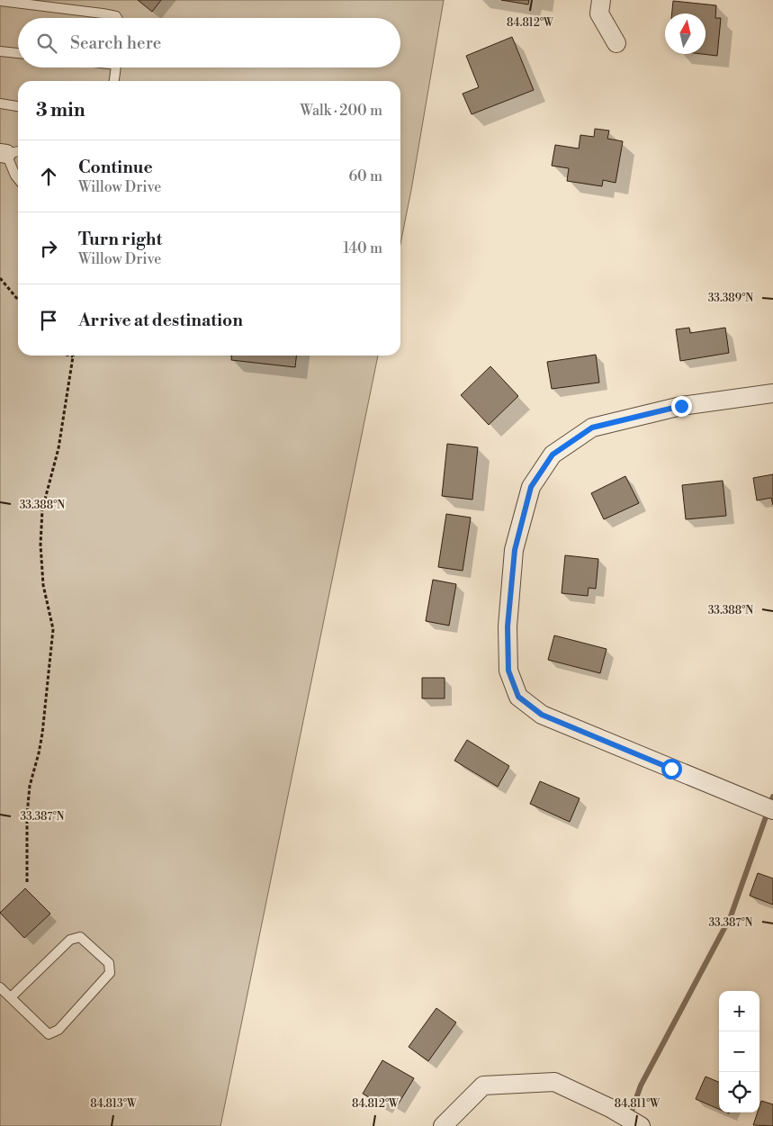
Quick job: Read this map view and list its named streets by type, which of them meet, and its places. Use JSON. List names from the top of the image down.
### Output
{
  "north": "top",
  "page": {
    "search": "Search here",
    "heading": ["3 min", "Walk · 200 m"],
    "list": [
      ["Continue", "Willow Drive", "60 m"],
      ["Turn right", "Willow Drive", "140 m"],
      "Arrive at destination"
    ],
    "map_buttons": ["+", "−"]
  },
  "coordinates": [
    "84.812°W",
    "33.389°N",
    "33.388°N",
    "33.387°N",
    "84.813°W",
    "84.811°W"
  ]
}
